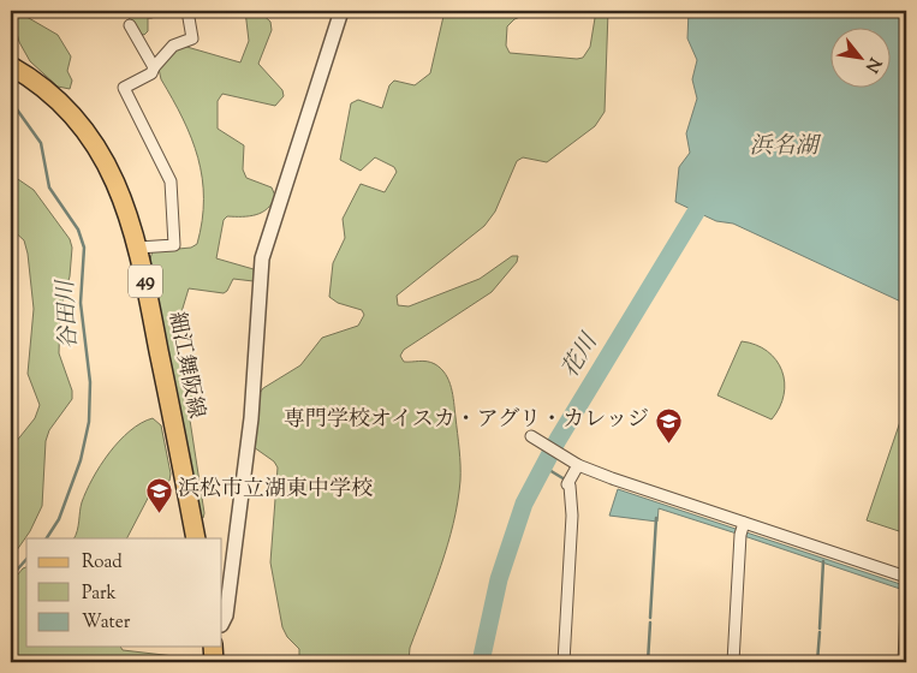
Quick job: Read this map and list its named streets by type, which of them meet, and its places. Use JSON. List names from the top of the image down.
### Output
{
  "streets": {
    "main road": ["49", "細江舞阪線"]
  },
  "water": ["浜名湖", "谷田川", "花川"],
  "places": {
    "school or university": ["専門学校オイスカ・アグリ・カレッジ", "浜松市立湖東中学校"]
  },
  "legend": ["Road", "Park", "Water"],
  "north": "bottom right"
}
